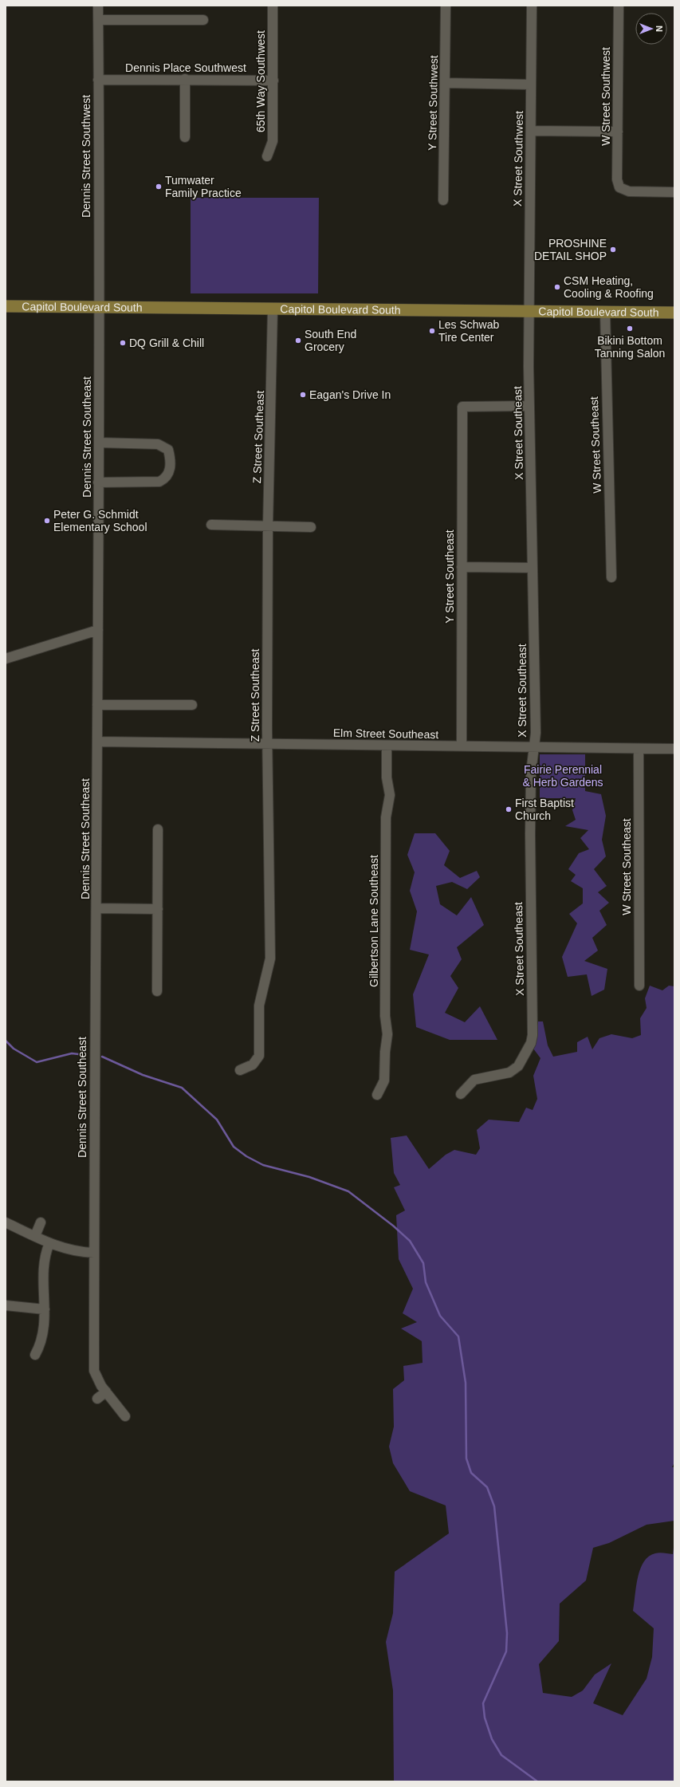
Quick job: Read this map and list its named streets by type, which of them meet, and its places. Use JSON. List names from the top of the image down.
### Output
{
  "streets": {
    "main road": ["Capitol Boulevard South"],
    "street": [
      "Dennis Place Southwest",
      "65th Way Southwest",
      "W Street Southwest",
      "Y Street Southwest",
      "Dennis Street Southwest",
      "X Street Southwest",
      "X Street Southeast",
      "Dennis Street Southeast",
      "Z Street Southeast",
      "W Street Southeast",
      "Y Street Southeast",
      "Elm Street Southeast",
      "Gilbertson Lane Southeast"
    ]
  },
  "crossings": [
    ["Dennis Place Southwest", "65th Way Southwest"],
    ["Dennis Place Southwest", "Dennis Street Southwest"],
    ["Dennis Street Southwest", "Capitol Boulevard South"],
    ["Dennis Street Southwest", "Dennis Street Southeast"],
    ["X Street Southwest", "Capitol Boulevard South"],
    ["X Street Southwest", "X Street Southeast"],
    ["Capitol Boulevard South", "X Street Southeast"],
    ["Capitol Boulevard South", "Dennis Street Southeast"],
    ["Capitol Boulevard South", "Z Street Southeast"],
    ["Capitol Boulevard South", "W Street Southeast"],
    ["X Street Southeast", "Y Street Southeast"],
    ["X Street Southeast", "Elm Street Southeast"],
    ["Dennis Street Southeast", "Elm Street Southeast"],
    ["Z Street Southeast", "Elm Street Southeast"],
    ["W Street Southeast", "Elm Street Southeast"],
    ["Y Street Southeast", "Elm Street Southeast"],
    ["Elm Street Southeast", "Gilbertson Lane Southeast"]
  ],
  "parks": ["Fairie Perennial & Herb Gardens"],
  "places": [
    "Tumwater Family Practice",
    "PROSHINE DETAIL SHOP",
    "CSM Heating, Cooling & Roofing",
    "Bikini Bottom Tanning Salon",
    "Les Schwab Tire Center",
    "South End Grocery",
    "DQ Grill & Chill",
    "Eagan's Drive In",
    "Peter G. Schmidt Elementary School",
    "First Baptist Church"
  ],
  "north": "right"
}
